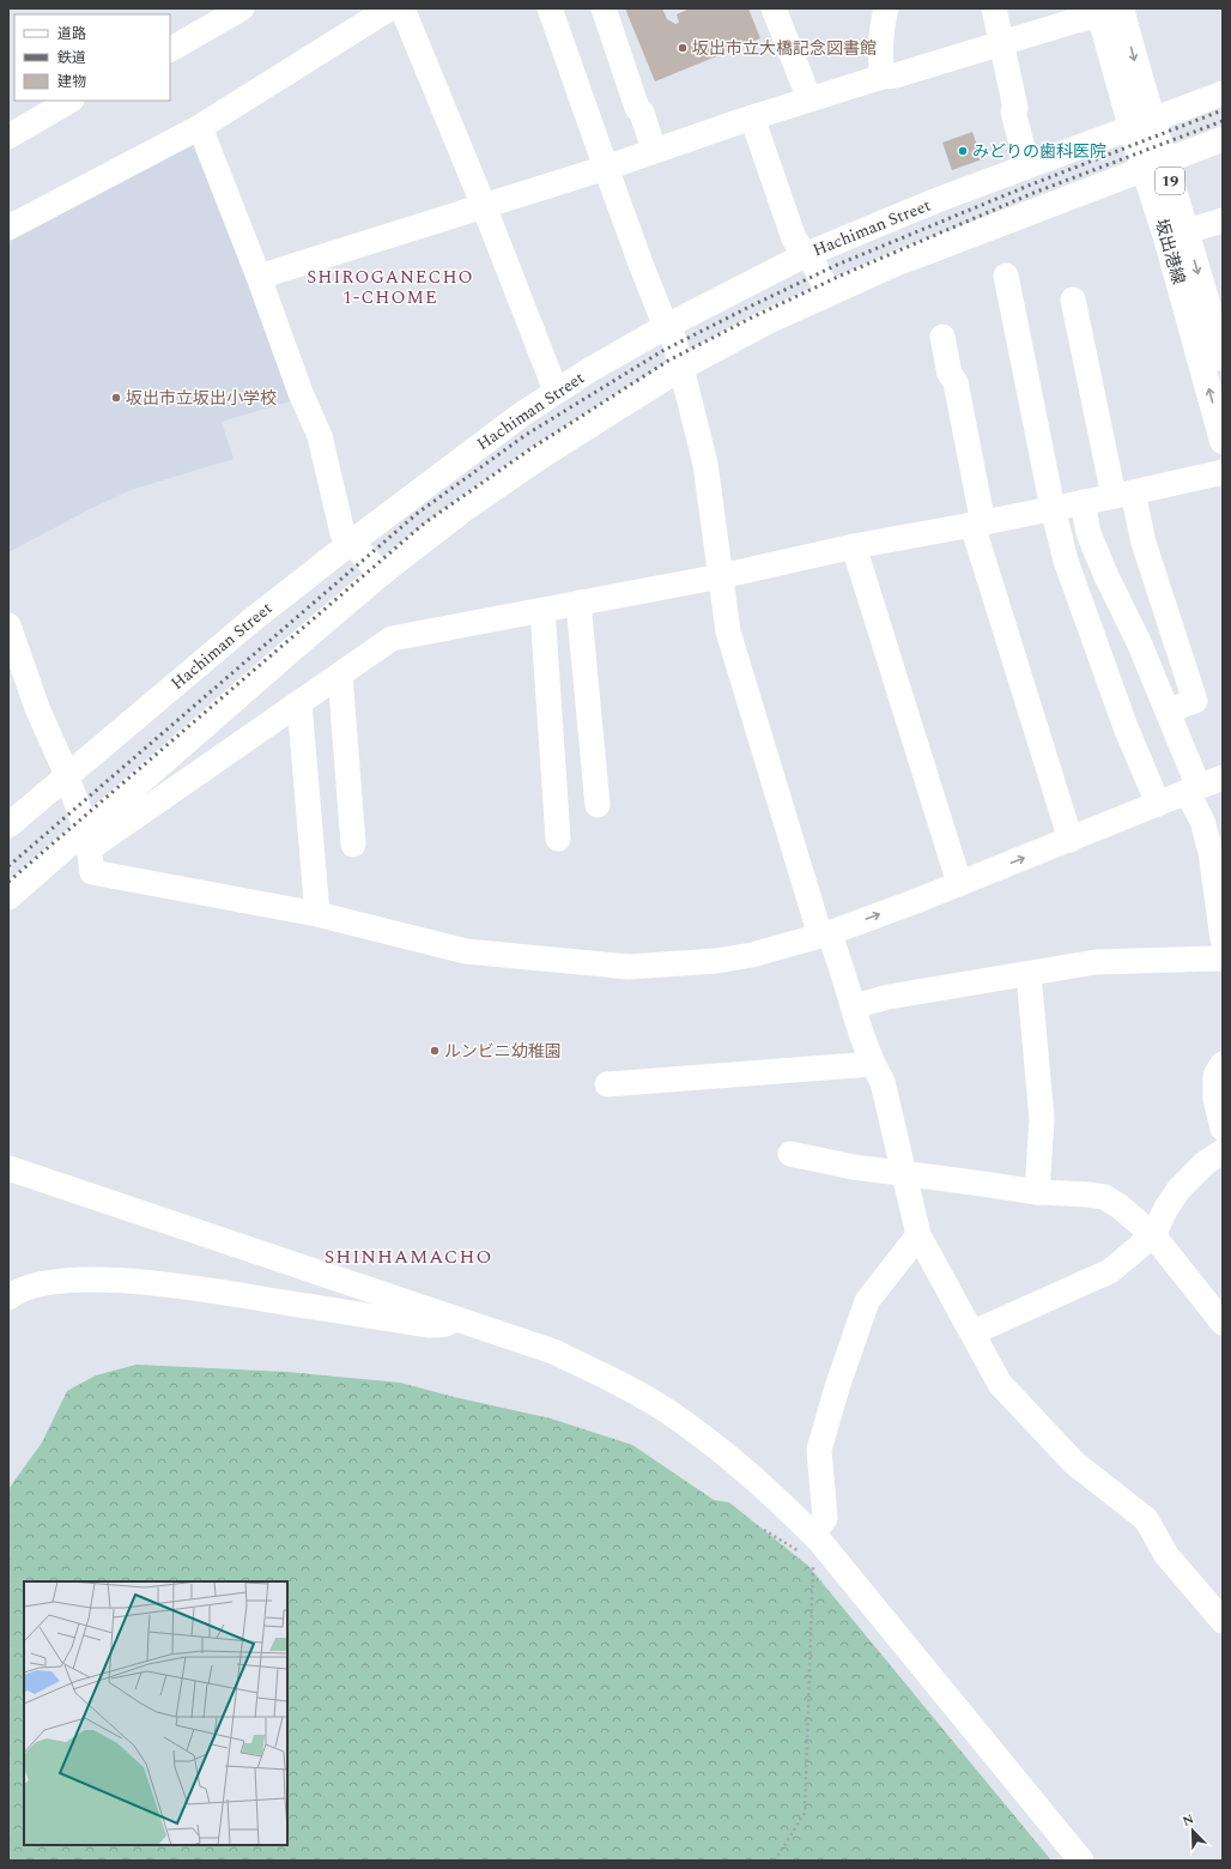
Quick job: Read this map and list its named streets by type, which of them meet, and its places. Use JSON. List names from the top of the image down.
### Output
{
  "streets": {
    "main road": ["19", "坂出港線"],
    "street": ["Hachiman Street"]
  },
  "crossings": [
    ["Hachiman Street", "坂出港線"]
  ],
  "districts": ["SHIROGANECHO 1-CHOME", "SHINHAMACHO"],
  "places": [
    "坂出市立大橋記念図書館",
    "みどりの歯科医院",
    "坂出市立坂出小学校",
    "ルンビニ幼稚園"
  ],
  "legend": ["道路", "鉄道", "建物"],
  "north": "top left"
}
